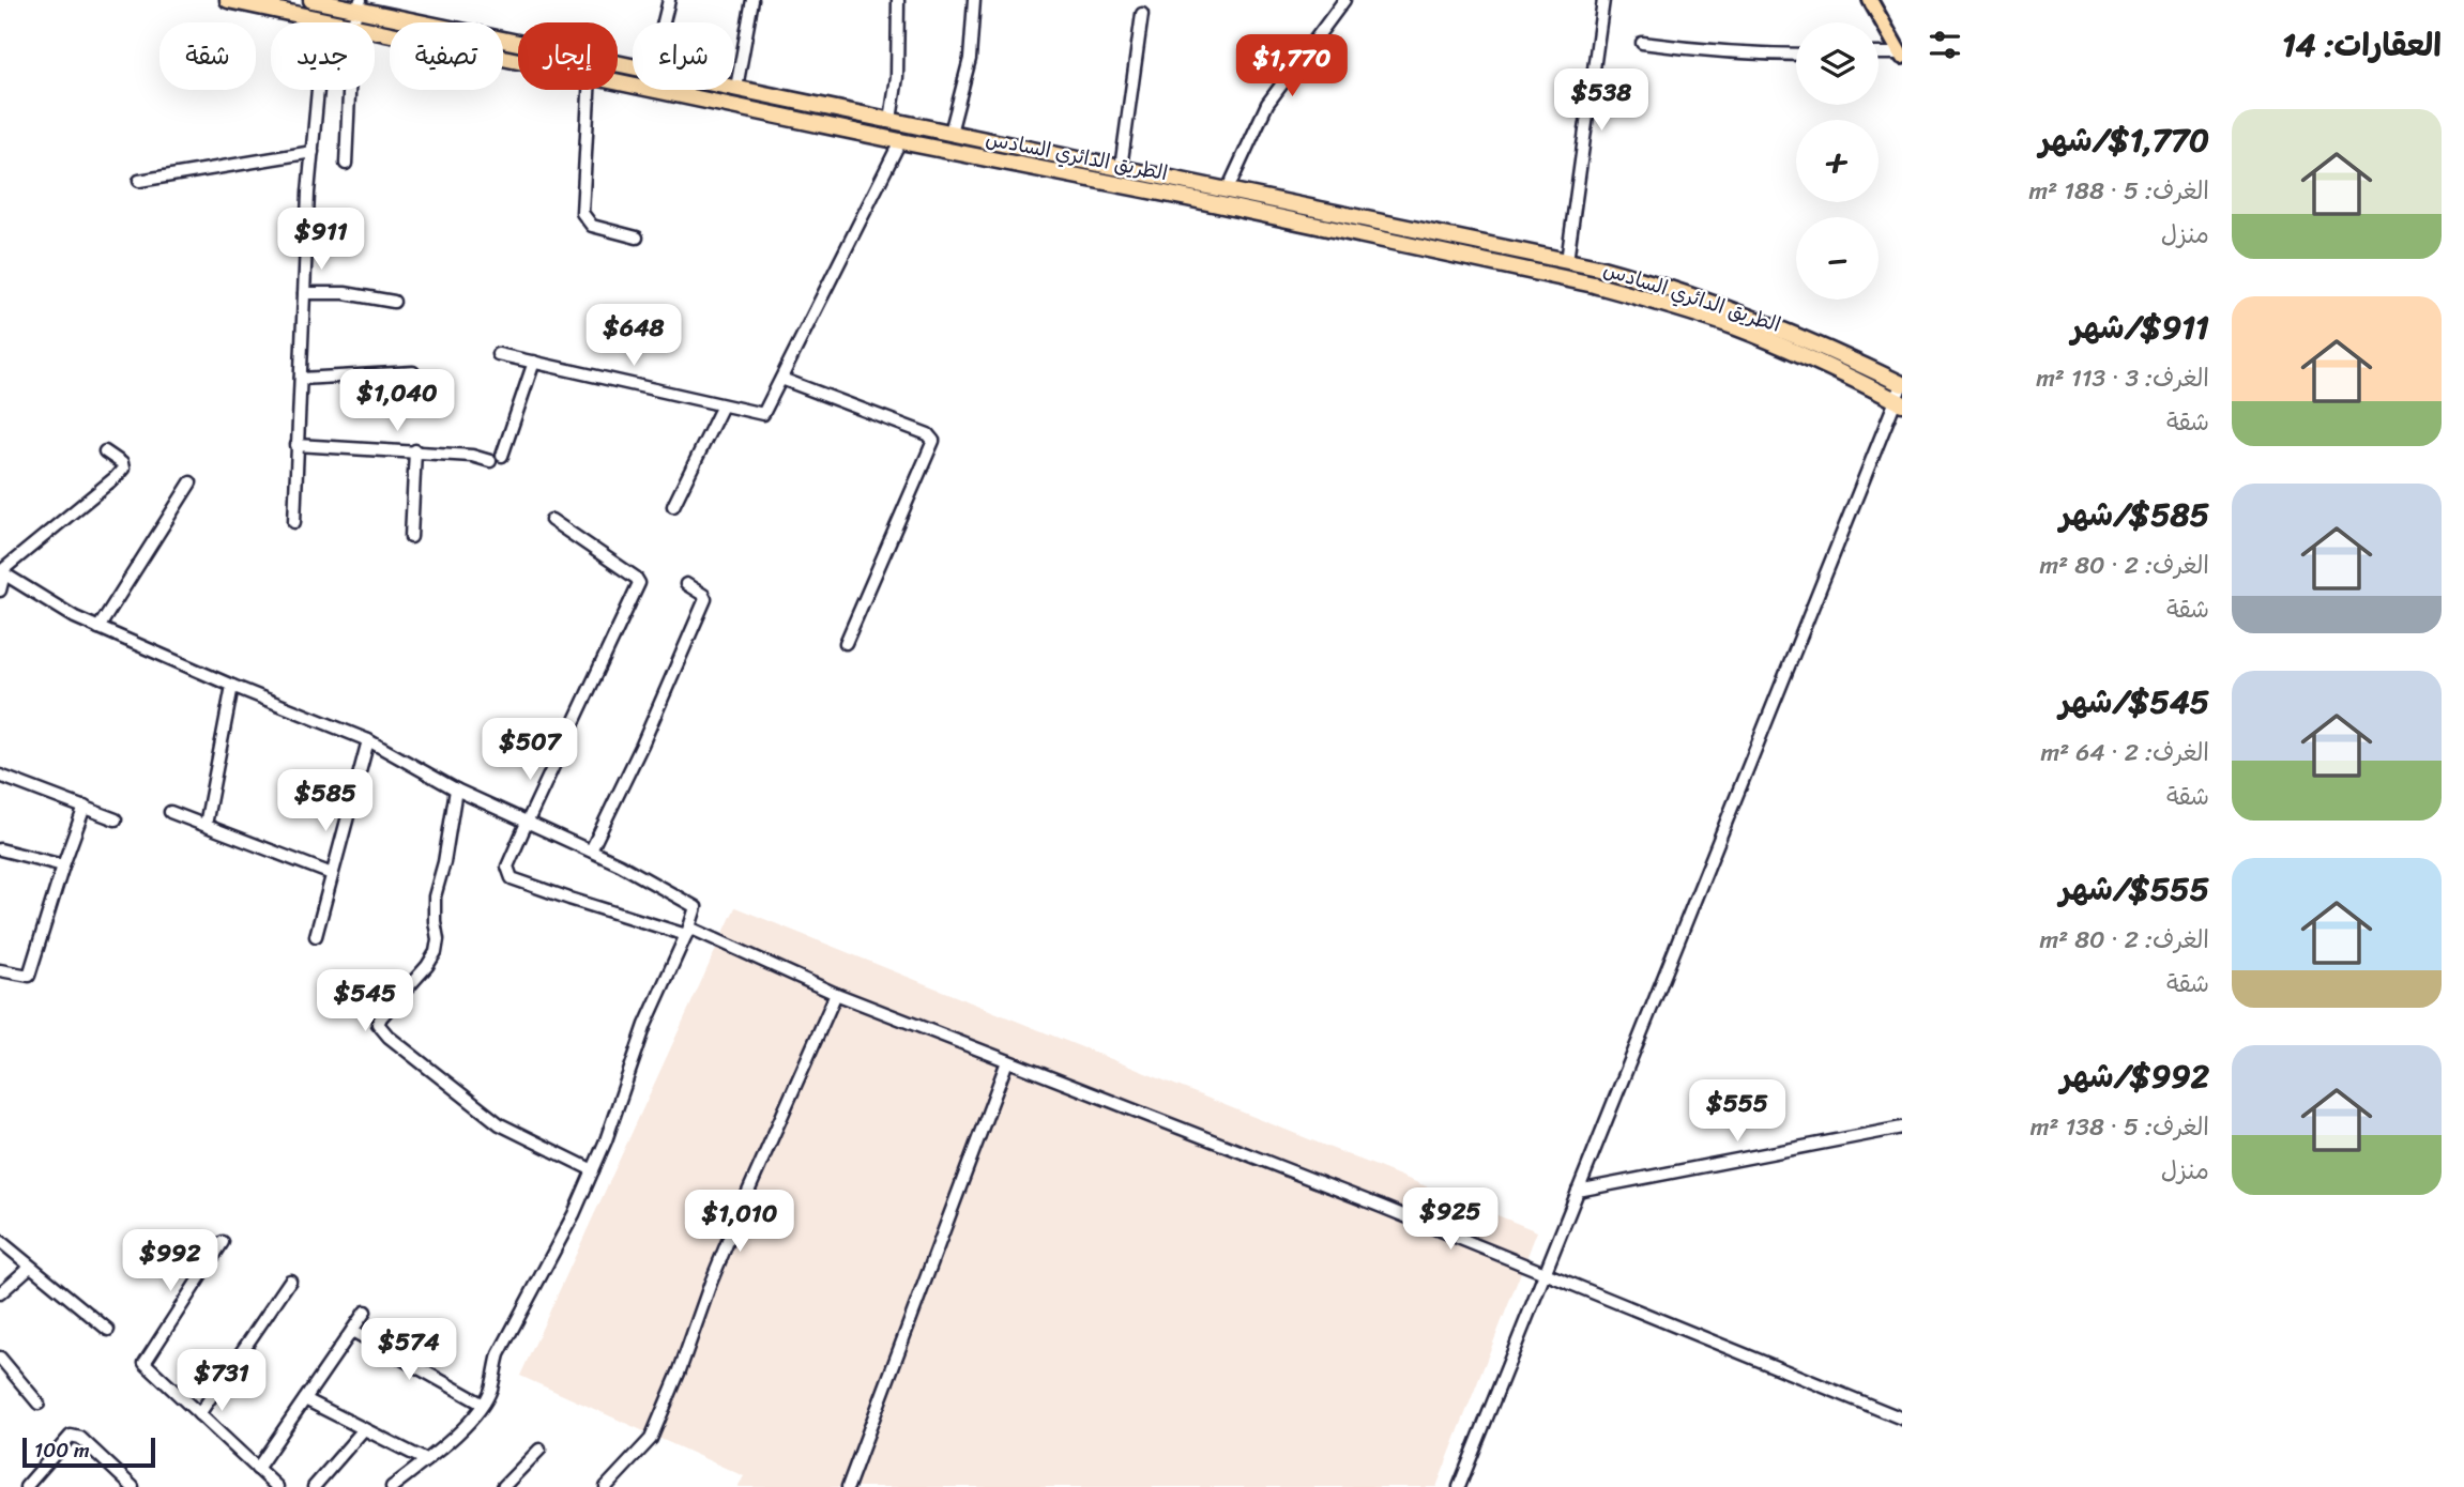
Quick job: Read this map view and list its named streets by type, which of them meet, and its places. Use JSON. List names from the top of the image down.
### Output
{
  "streets": {
    "highway": ["الطريق الدائري السادس"]
  },
  "scale_bar": "100 m",
  "page": {
    "heading": "العقارات: 14",
    "map_buttons": ["+", "−"],
    "chip": [
      "شراء",
      "إيجار",
      "تصفية",
      "جديد",
      "شقة"
    ],
    "price": [
      "$1,770",
      "$538",
      "$911",
      "$648",
      "$1,040",
      "$507",
      "$585",
      "$545",
      "$555",
      "$925",
      "$1,010",
      "$992",
      "$574",
      "$731"
    ],
    "list": [
      {
        "name": "$1,770/شهر",
        "note": "الغرف: 5 · 188 m² · منزل"
      },
      {
        "name": "$911/شهر",
        "note": "الغرف: 3 · 113 m² · شقة"
      },
      {
        "name": "$585/شهر",
        "note": "الغرف: 2 · 80 m² · شقة"
      },
      {
        "name": "$545/شهر",
        "note": "الغرف: 2 · 64 m² · شقة"
      },
      {
        "name": "$555/شهر",
        "note": "الغرف: 2 · 80 m² · شقة"
      },
      {
        "name": "$992/شهر",
        "note": "الغرف: 5 · 138 m² · منزل"
      }
    ],
    "scale": "100 m"
  }
}
